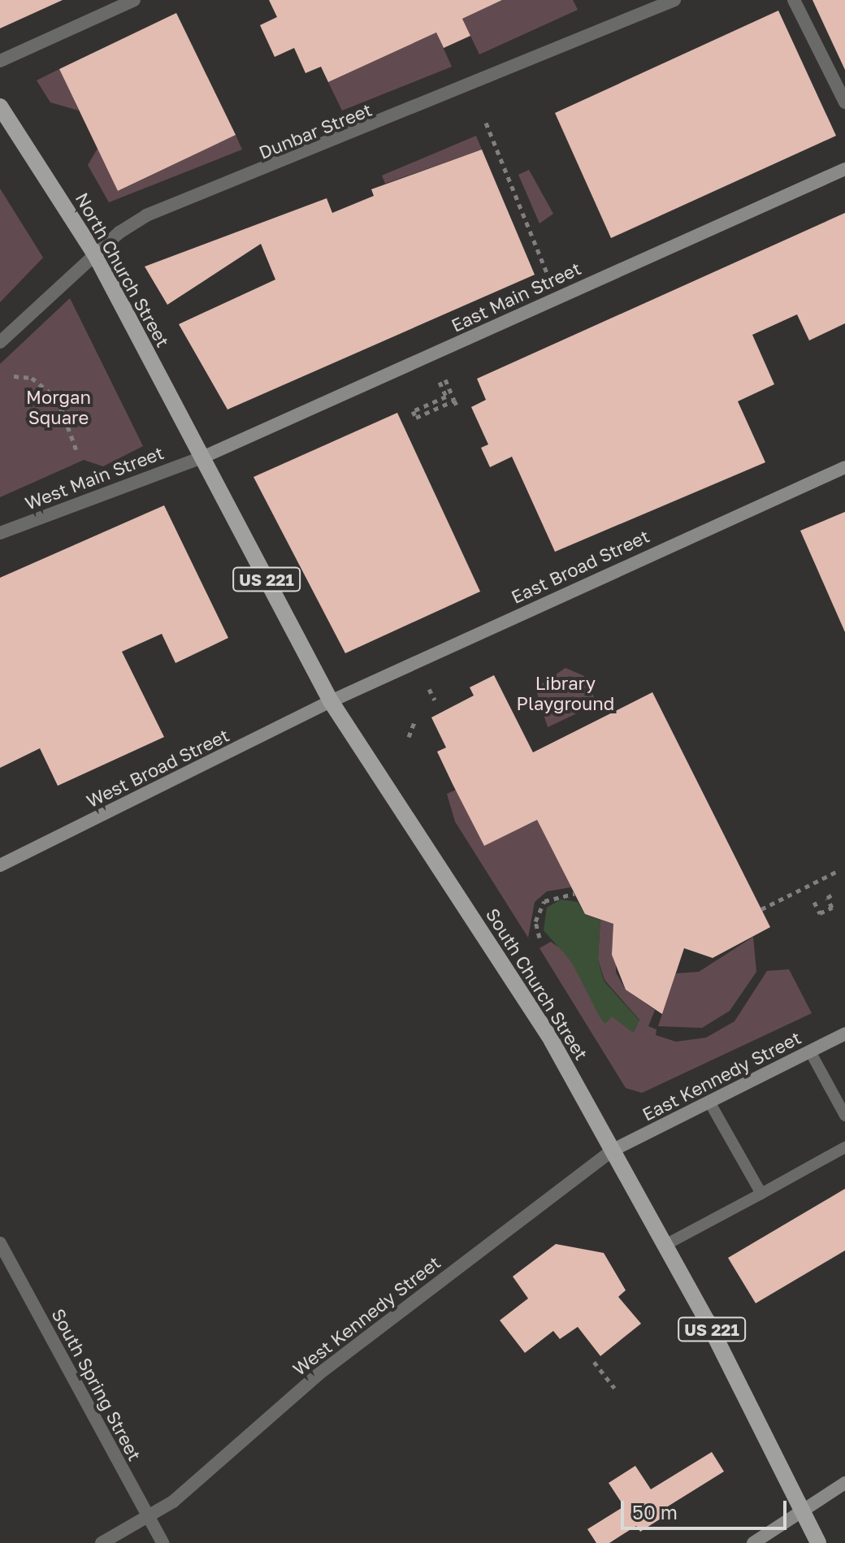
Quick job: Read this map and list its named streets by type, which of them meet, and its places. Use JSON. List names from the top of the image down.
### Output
{
  "streets": {
    "main road": ["North Church Street", "US 221", "South Church Street"],
    "street": [
      "Dunbar Street",
      "East Main Street",
      "West Main Street",
      "East Broad Street",
      "West Broad Street",
      "East Kennedy Street",
      "West Kennedy Street",
      "South Spring Street"
    ]
  },
  "crossings": [
    ["Dunbar Street", "North Church Street"],
    ["North Church Street", "East Main Street"],
    ["North Church Street", "West Main Street"],
    ["North Church Street", "South Church Street"],
    ["East Main Street", "West Main Street"],
    ["East Main Street", "South Church Street"],
    ["West Main Street", "South Church Street"],
    ["East Broad Street", "West Broad Street"],
    ["East Broad Street", "South Church Street"],
    ["West Broad Street", "South Church Street"],
    ["South Church Street", "East Kennedy Street"],
    ["South Church Street", "West Kennedy Street"],
    ["East Kennedy Street", "West Kennedy Street"],
    ["West Kennedy Street", "South Spring Street"]
  ],
  "parks": ["Morgan Square", "Library Playground"],
  "scale_bar": "50 m"
}
